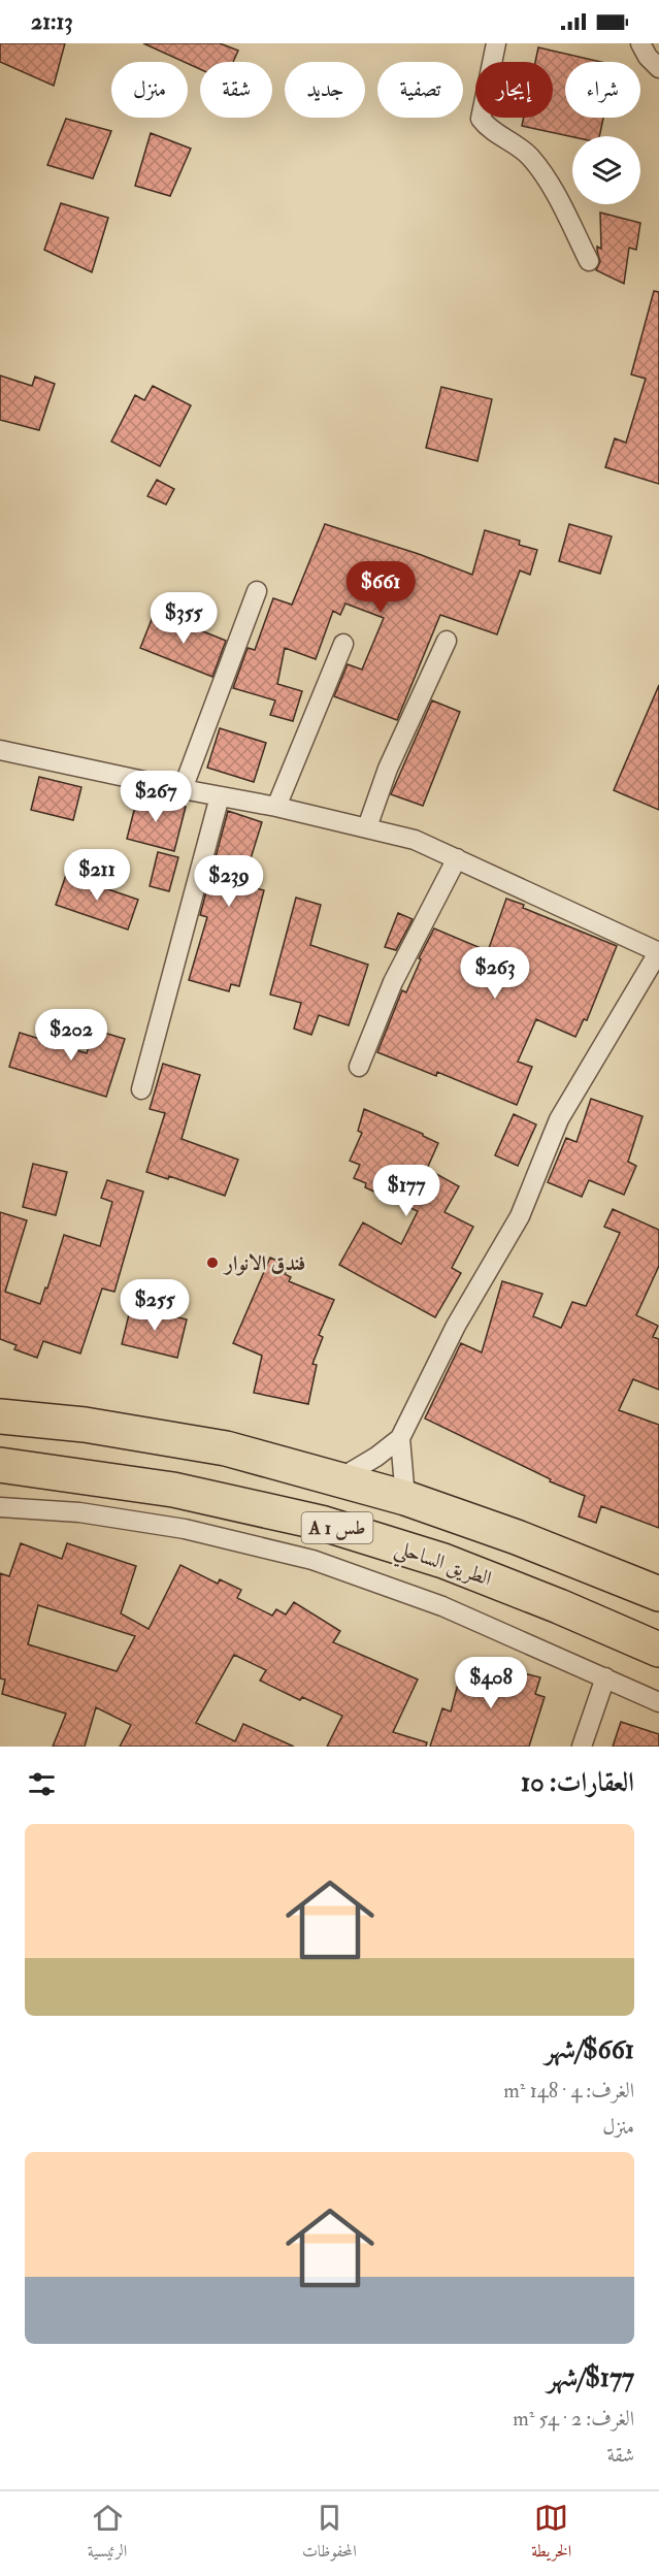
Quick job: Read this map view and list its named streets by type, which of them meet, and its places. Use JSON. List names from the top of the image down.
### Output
{
  "streets": {
    "highway": ["A 1 طس", "الطريق الساحلي"]
  },
  "places": ["فندق الانوار"],
  "page": {
    "status": "21:13",
    "chip": [
      "شراء",
      "إيجار",
      "تصفية",
      "جديد",
      "شقة",
      "منزل"
    ],
    "price": [
      "$661",
      "$355",
      "$267",
      "$211",
      "$239",
      "$263",
      "$202",
      "$177",
      "$255",
      "$408"
    ],
    "heading": "العقارات: 10",
    "list": [
      {
        "name": "$661/شهر",
        "note": "الغرف: 4 · 148 m² · منزل"
      },
      {
        "name": "$177/شهر",
        "note": "الغرف: 2 · 54 m² · شقة"
      }
    ],
    "tabs": ["الخريطة", "المحفوظات", "الرئيسية"]
  }
}
